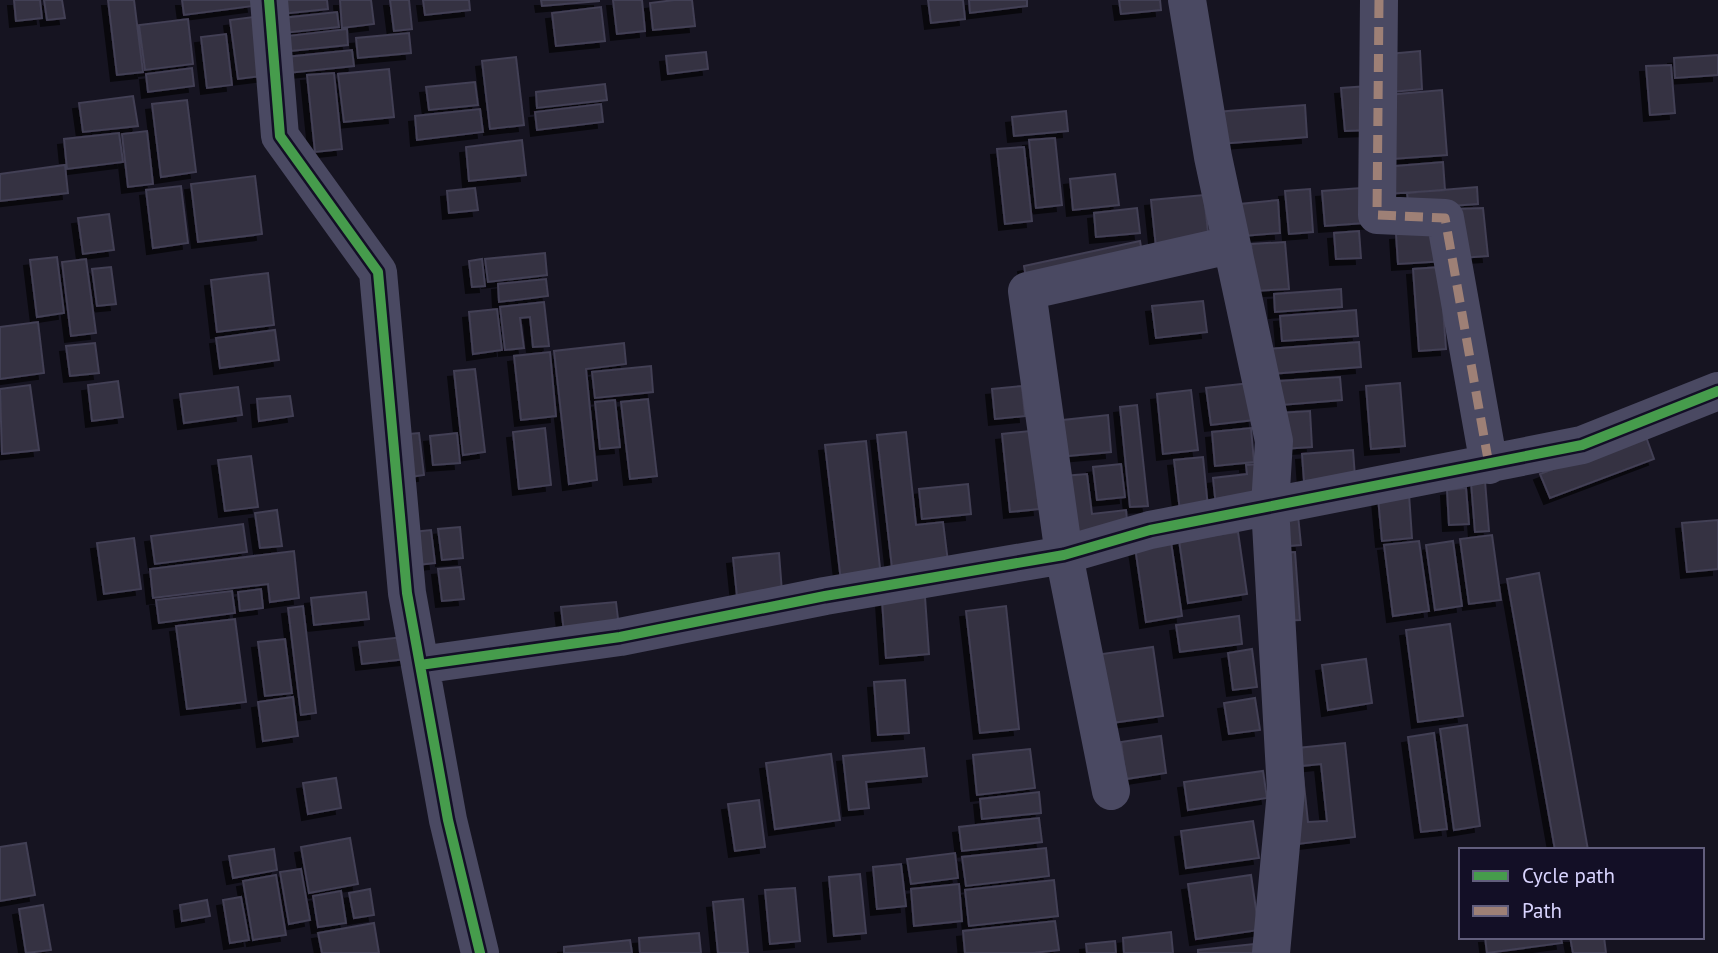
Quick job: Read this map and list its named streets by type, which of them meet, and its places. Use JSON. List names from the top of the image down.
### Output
{
  "legend": ["Cycle path", "Path"]
}
